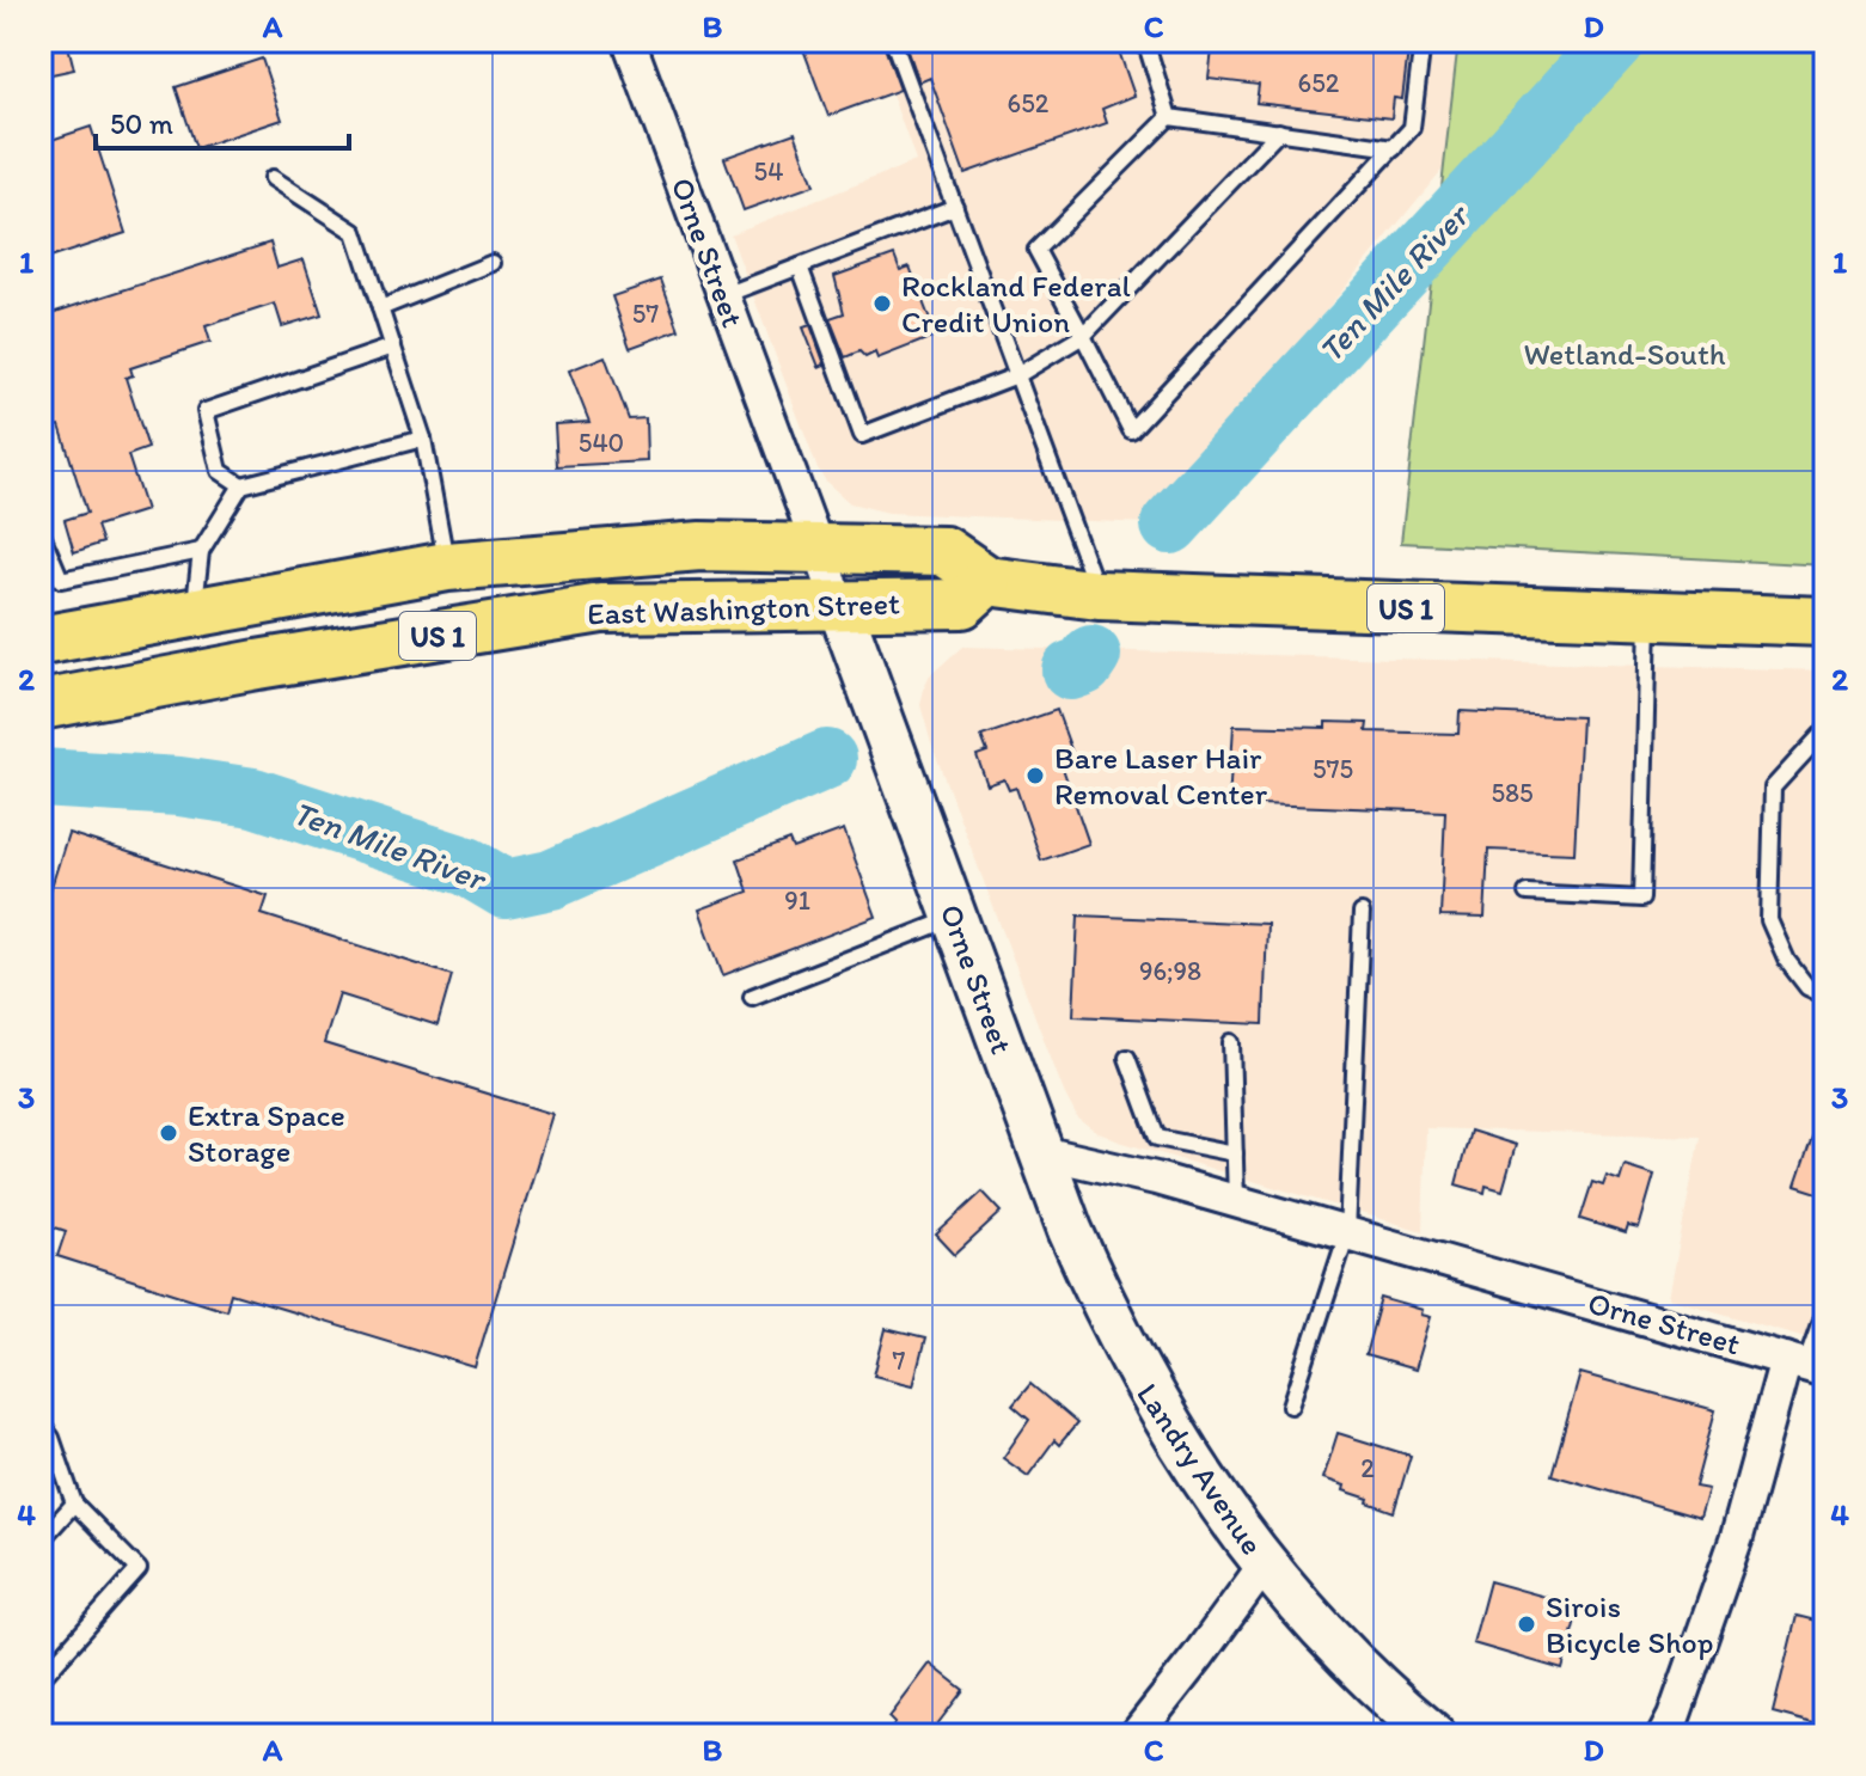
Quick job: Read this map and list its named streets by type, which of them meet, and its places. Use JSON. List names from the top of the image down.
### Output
{
  "streets": {
    "main road": ["East Washington Street", "US 1"],
    "street": ["Orne Street", "Landry Avenue"]
  },
  "crossings": [
    ["Orne Street", "East Washington Street"],
    ["Orne Street", "Landry Avenue"]
  ],
  "water": ["Ten Mile River"],
  "parks": ["Wetland-South"],
  "places": [
    "Rockland Federal Credit Union",
    "Bare Laser Hair Removal Center",
    "Extra Space Storage",
    "Sirois Bicycle Shop"
  ],
  "house_numbers": [
    "652",
    "652",
    "54",
    "57",
    "540",
    "575",
    "585",
    "91",
    "96;98",
    "7",
    "2"
  ],
  "scale_bar": "50 m",
  "grid": {
    "columns": [
      "A",
      "B",
      "C",
      "D"
    ],
    "rows": [
      "1",
      "2",
      "3",
      "4"
    ]
  }
}
